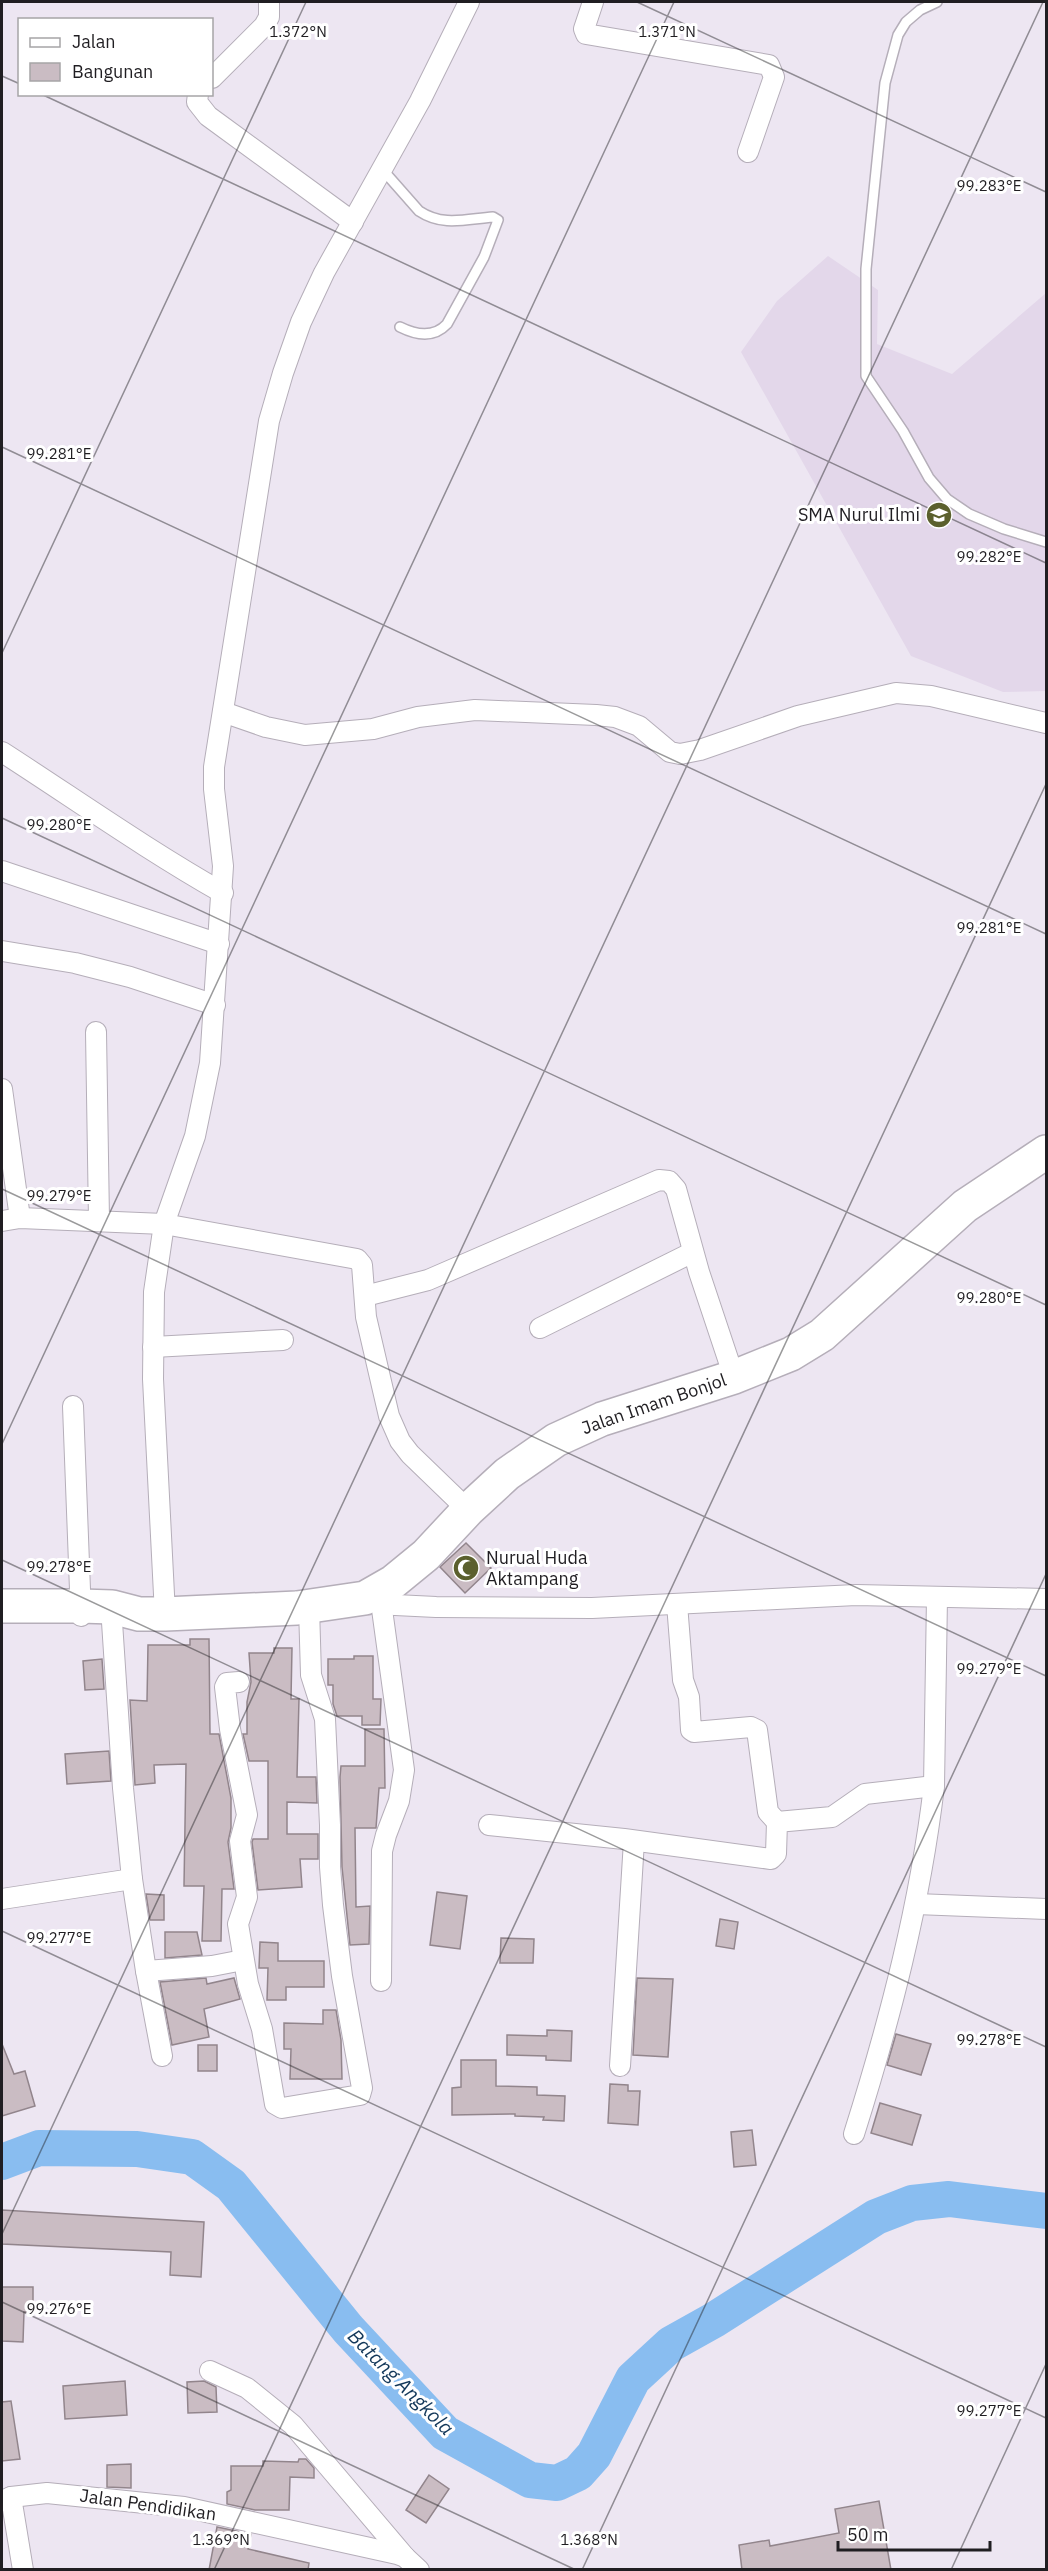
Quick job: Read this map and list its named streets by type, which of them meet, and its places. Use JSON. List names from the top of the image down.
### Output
{
  "streets": {
    "highway": ["Jalan Imam Bonjol"],
    "street": ["Jalan Pendidikan"]
  },
  "water": ["Batang Angkola"],
  "places": {
    "school or university": ["SMA Nurul Ilmi"],
    "mosque": ["Nurual Huda Aktampang"]
  },
  "legend": ["Jalan", "Bangunan"],
  "scale_bar": "50 m",
  "coordinates": [
    "1.372°N",
    "1.371°N",
    "99.283°E",
    "99.281°E",
    "99.282°E",
    "99.280°E",
    "99.279°E",
    "99.278°E",
    "99.277°E",
    "99.276°E",
    "1.369°N",
    "1.368°N"
  ]
}
